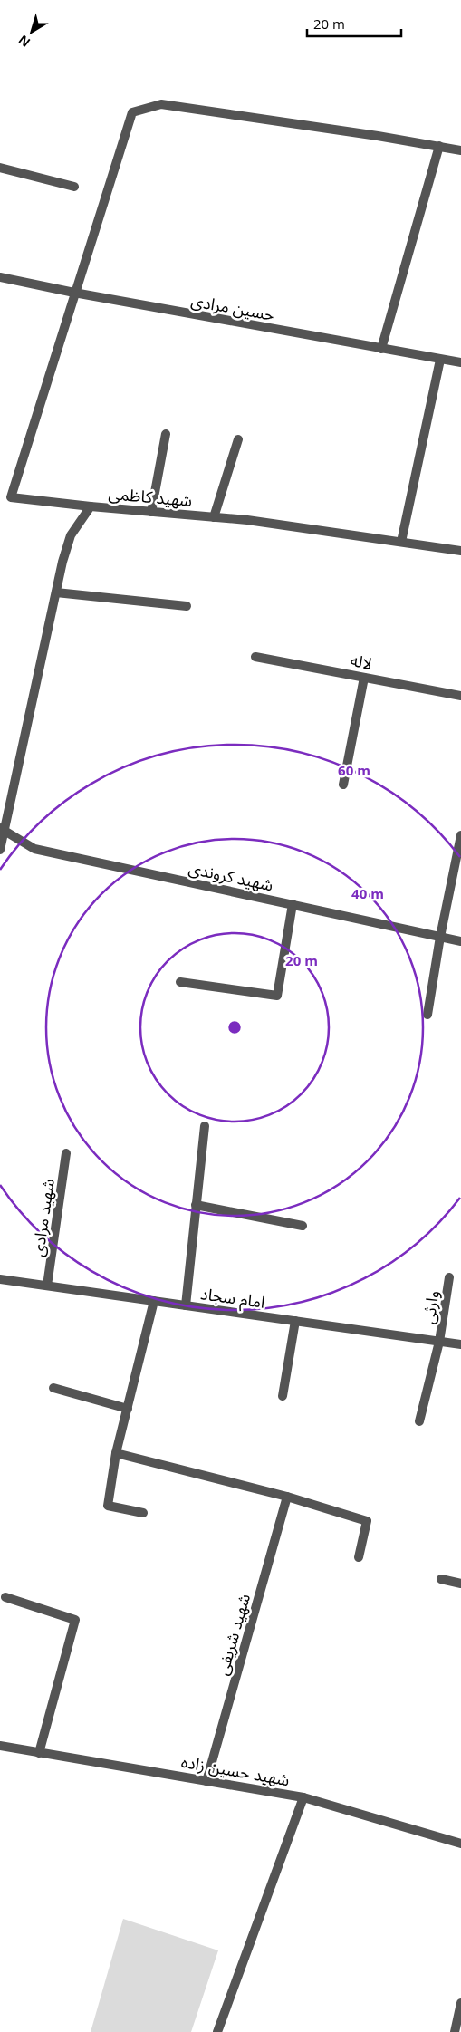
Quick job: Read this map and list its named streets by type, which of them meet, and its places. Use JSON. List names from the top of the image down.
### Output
{
  "streets": {
    "street": [
      "حسین مرادی",
      "شهید کاظمی",
      "لاله",
      "شهید کروندی",
      "شهید مرادی",
      "امام سجاد",
      "وارثی",
      "شهید شریفی",
      "شهید حسین زاده"
    ]
  },
  "crossings": [
    ["شهید کاظمی", "شهید کروندی"],
    ["شهید مرادی", "امام سجاد"],
    ["امام سجاد", "وارثی"],
    ["شهید شریفی", "شهید حسین زاده"]
  ],
  "scale_bar": "20 m",
  "north": "bottom left",
  "rings": ["60 m", "40 m", "20 m"]
}
